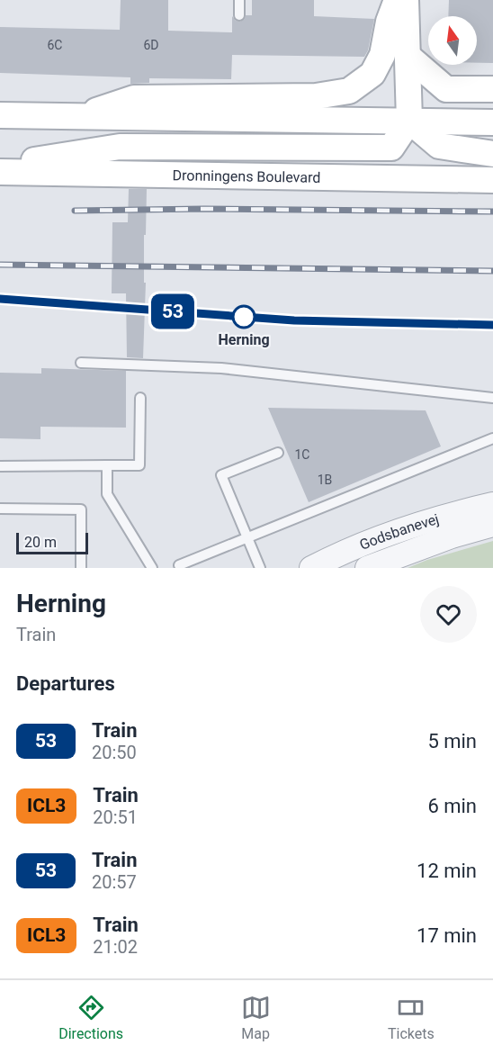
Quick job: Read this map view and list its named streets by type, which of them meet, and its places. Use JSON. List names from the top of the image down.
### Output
{
  "streets": {
    "main road": ["Dronningens Boulevard"],
    "street": ["Godsbanevej"]
  },
  "places": ["Herning"],
  "house_numbers": [
    "6C",
    "6D",
    "1C",
    "1B"
  ],
  "scale_bar": "20 m",
  "north": "top",
  "page": {
    "on_map": "53",
    "scale": "20 m",
    "heading": [
      ["Herning", "Train"],
      "Departures"
    ],
    "list": [
      {
        "mark": "53",
        "name": "Train",
        "note": "20:50",
        "value": "5 min"
      },
      {
        "mark": "ICL3",
        "name": "Train",
        "note": "20:51",
        "value": "6 min"
      },
      {
        "mark": "53",
        "name": "Train",
        "note": "20:57",
        "value": "12 min"
      },
      {
        "mark": "ICL3",
        "name": "Train",
        "note": "21:02",
        "value": "17 min"
      }
    ],
    "tabs": ["Directions", "Map", "Tickets"]
  }
}
